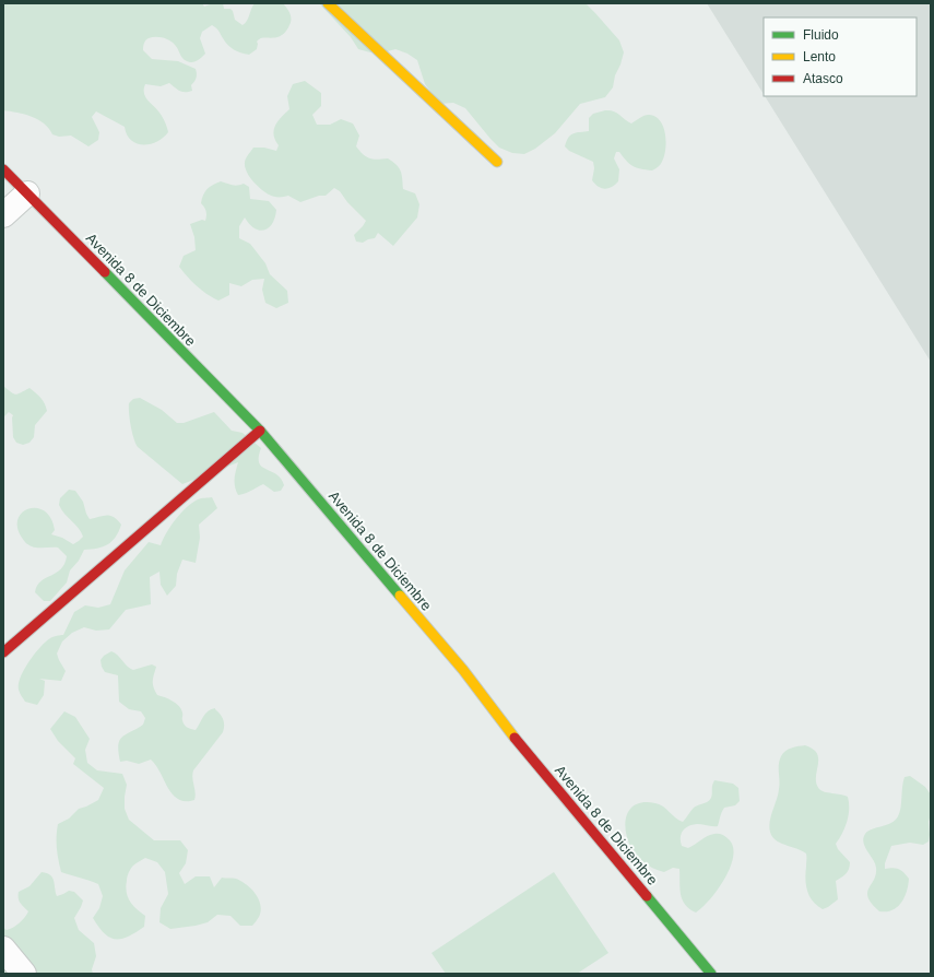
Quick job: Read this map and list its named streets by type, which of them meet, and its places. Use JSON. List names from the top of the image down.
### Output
{
  "streets": {
    "street": ["Avenida 8 de Diciembre"]
  },
  "legend": ["Fluido", "Lento", "Atasco"]
}
